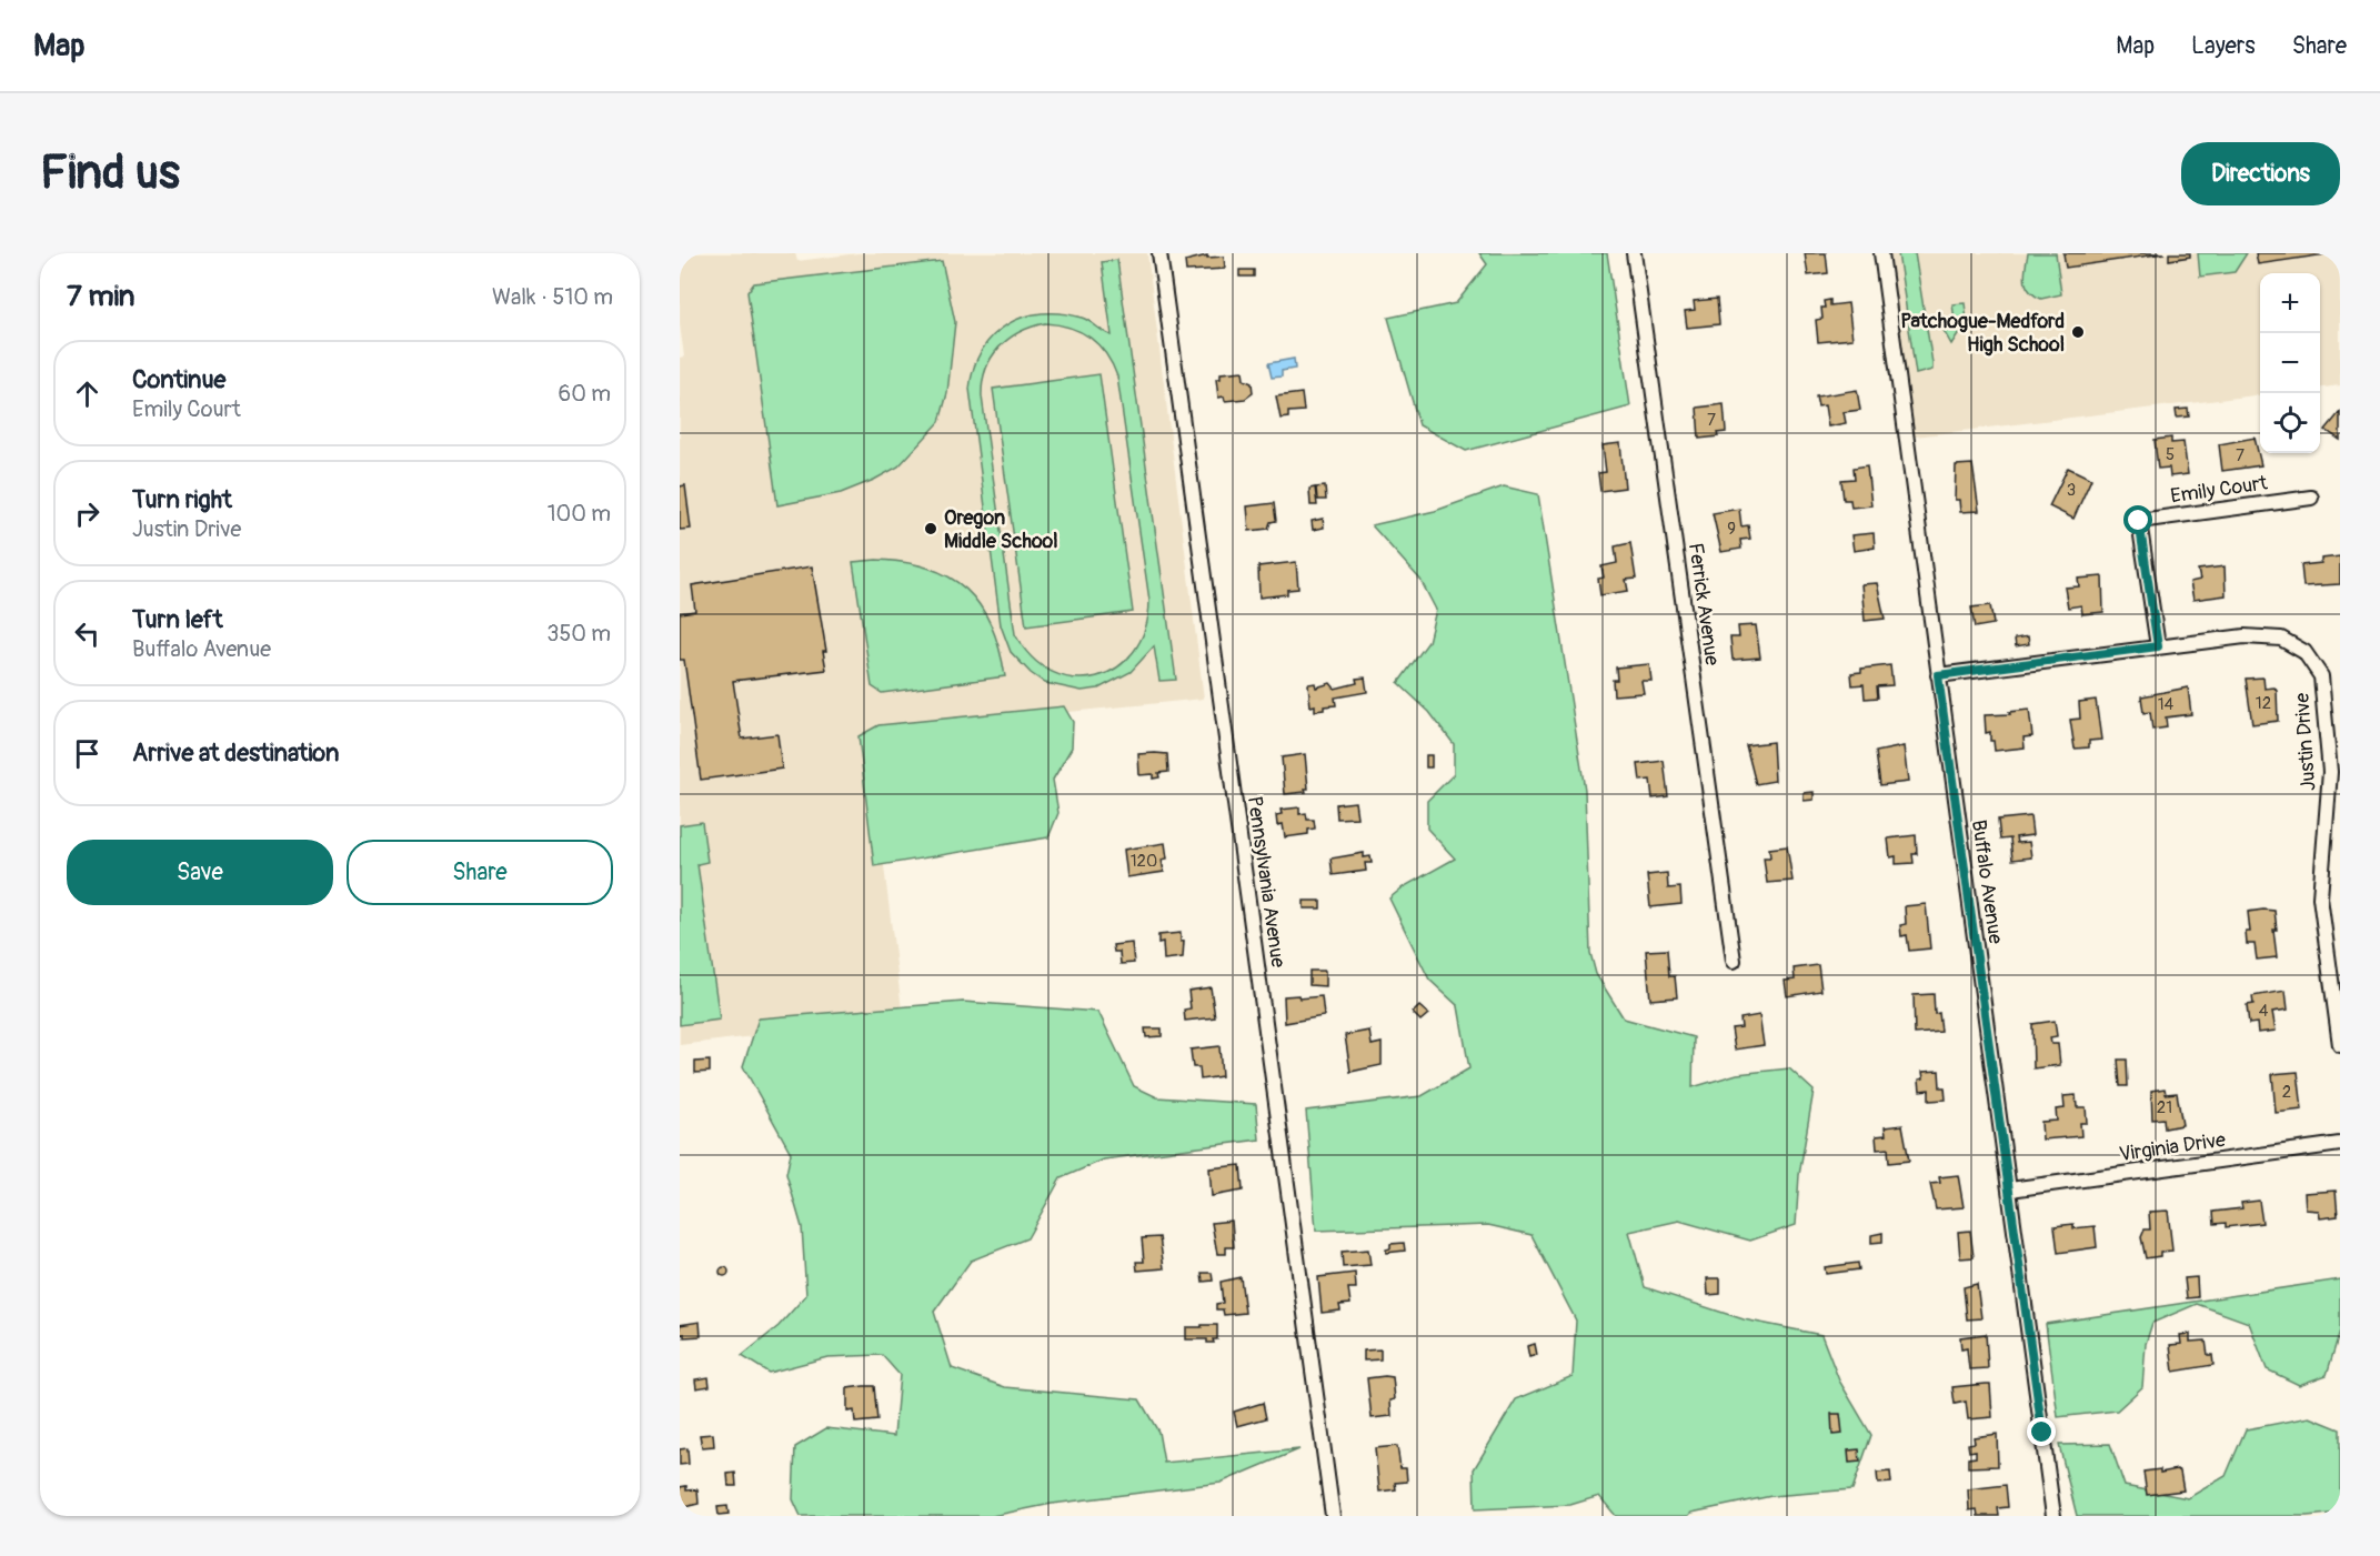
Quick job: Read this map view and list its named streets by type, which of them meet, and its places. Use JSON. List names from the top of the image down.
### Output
{
  "streets": {
    "street": [
      "Emily Court",
      "Ferrick Avenue",
      "Justin Drive",
      "Pennsylvania Avenue",
      "Buffalo Avenue",
      "Virginia Drive"
    ]
  },
  "crossings": [
    ["Emily Court", "Justin Drive"],
    ["Justin Drive", "Buffalo Avenue"],
    ["Buffalo Avenue", "Virginia Drive"]
  ],
  "places": ["Patchogue-Medford High School", "Oregon Middle School"],
  "house_numbers": [
    "7",
    "5",
    "7",
    "3",
    "9",
    "12",
    "14",
    "120",
    "4",
    "2",
    "21"
  ],
  "page": {
    "header": "Map",
    "nav": ["Map", "Layers", "Share"],
    "buttons": [
      "Directions",
      ["Save", "Share"]
    ],
    "title": "Find us",
    "heading": ["7 min", "Walk · 510 m"],
    "map_buttons": ["+", "−"],
    "list": [
      ["Continue", "Emily Court", "60 m"],
      ["Turn right", "Justin Drive", "100 m"],
      ["Turn left", "Buffalo Avenue", "350 m"],
      "Arrive at destination"
    ]
  }
}
